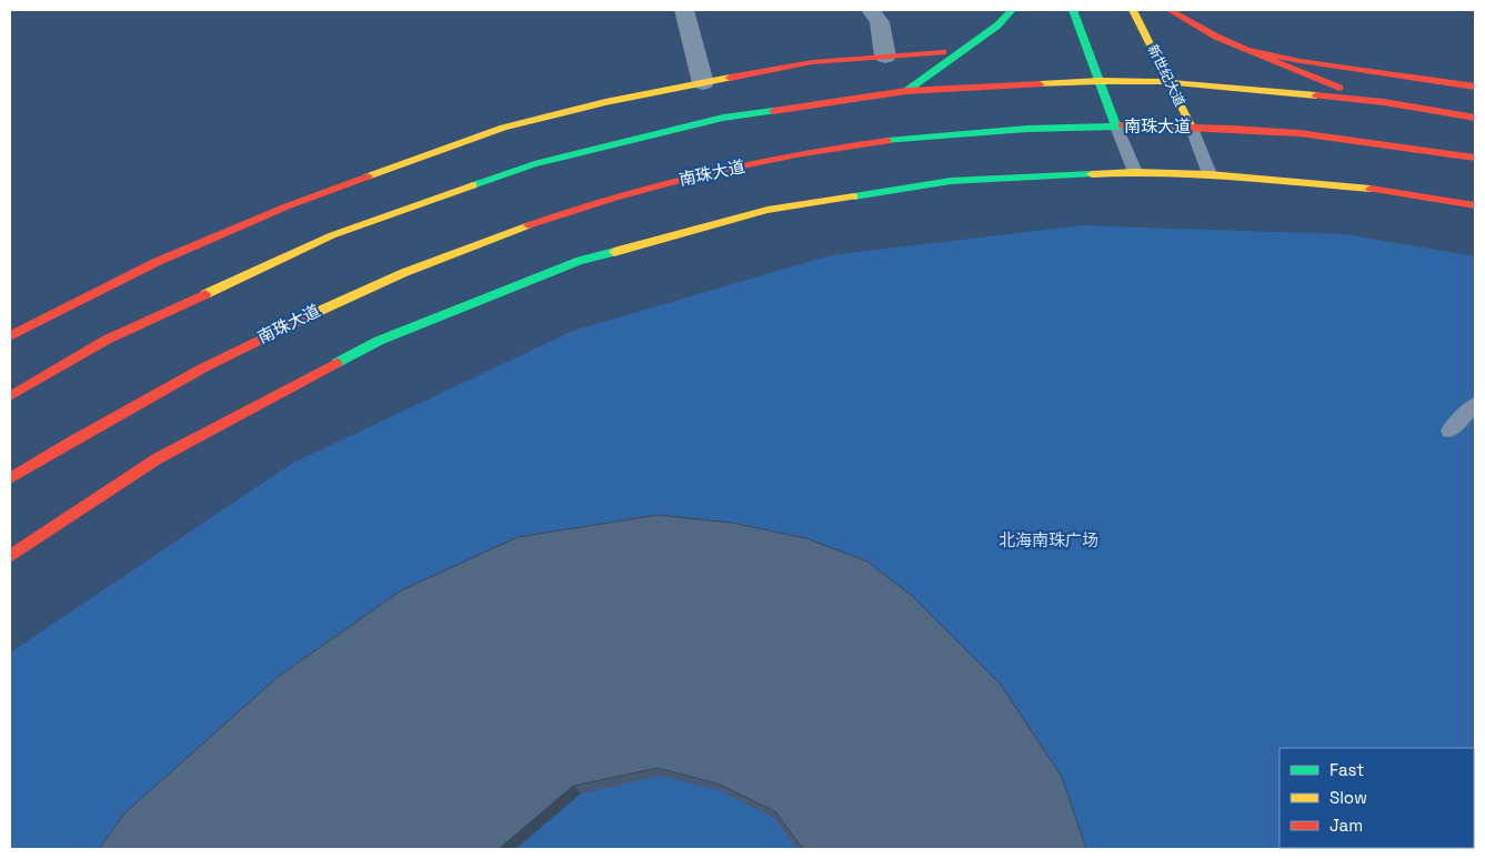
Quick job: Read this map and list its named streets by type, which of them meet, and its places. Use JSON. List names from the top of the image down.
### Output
{
  "streets": {
    "main road": ["新世纪大道", "南珠大道"]
  },
  "crossings": [
    ["新世纪大道", "南珠大道"]
  ],
  "parks": ["北海南珠广场"],
  "legend": ["Fast", "Slow", "Jam"]
}
